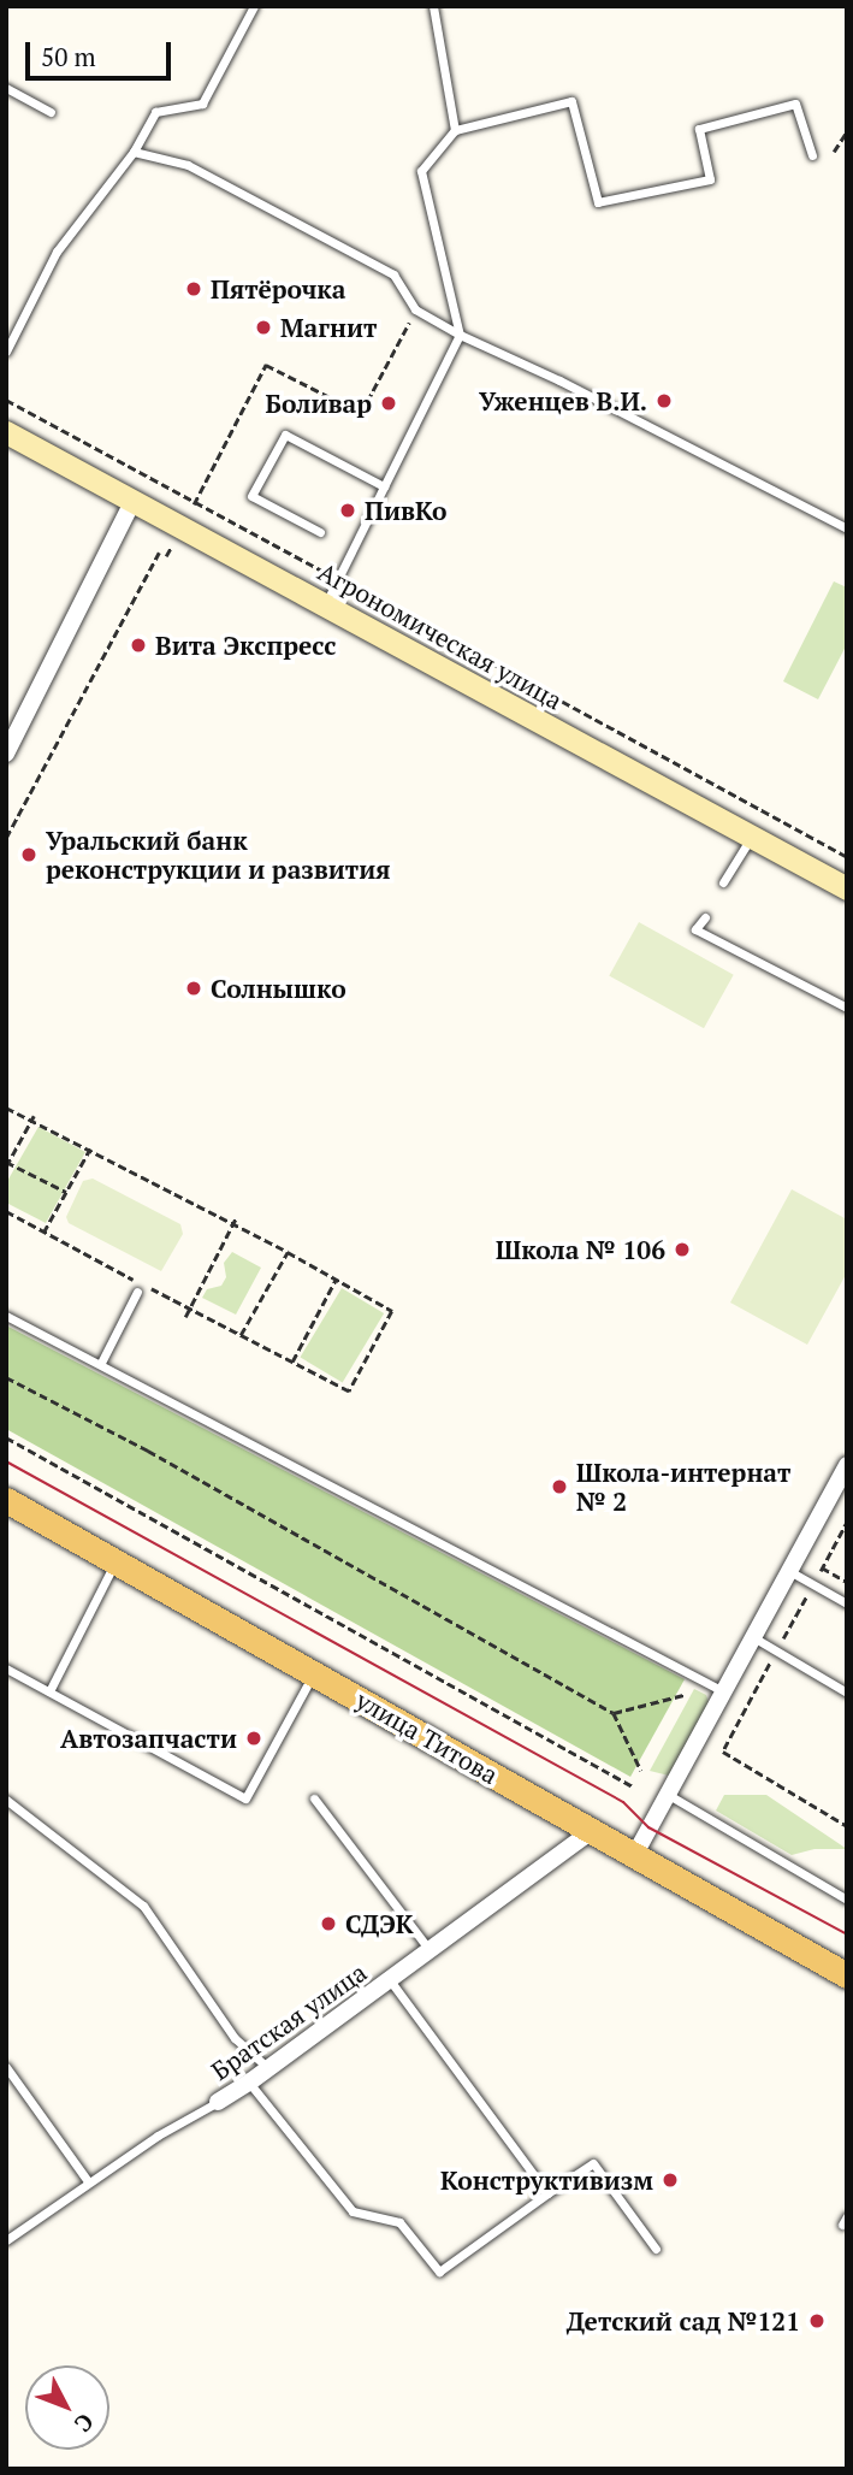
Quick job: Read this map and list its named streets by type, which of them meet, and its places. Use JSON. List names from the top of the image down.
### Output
{
  "streets": {
    "main road": ["улица Титова"],
    "street": ["Агрономическая улица", "Братская улица"]
  },
  "crossings": [
    ["улица Титова", "Братская улица"]
  ],
  "places": [
    "Пятёрочка",
    "Магнит",
    "Уженцев В.И.",
    "Боливар",
    "ПивКо",
    "Вита Экспресс",
    "Уральский банк реконструкции и развития",
    "Солнышко",
    "Школа № 106",
    "Школа-интернат № 2",
    "Автозапчасти",
    "СДЭК",
    "Конструктивизм",
    "Детский сад №121"
  ],
  "scale_bar": "50 m",
  "north": "bottom right"
}
